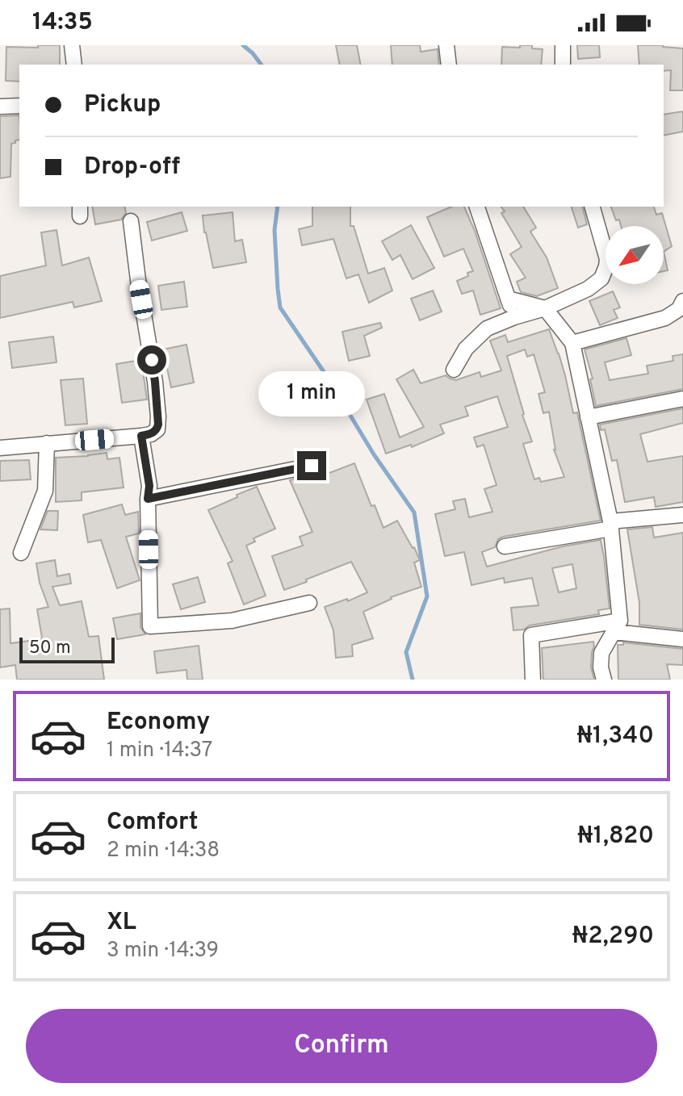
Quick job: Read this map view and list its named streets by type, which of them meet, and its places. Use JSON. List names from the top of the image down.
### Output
{
  "scale_bar": "50 m",
  "north": "bottom left",
  "page": {
    "status": "14:35",
    "banner": ["Pickup", "Drop-off"],
    "bubble": "1 min",
    "scale": "50 m",
    "list": [
      {
        "name": "Economy",
        "note": "1 min · 14:37",
        "value": "₦1,340"
      },
      {
        "name": "Comfort",
        "note": "2 min · 14:38",
        "value": "₦1,820"
      },
      {
        "name": "XL",
        "note": "3 min · 14:39",
        "value": "₦2,290"
      }
    ],
    "buttons": "Confirm"
  }
}
